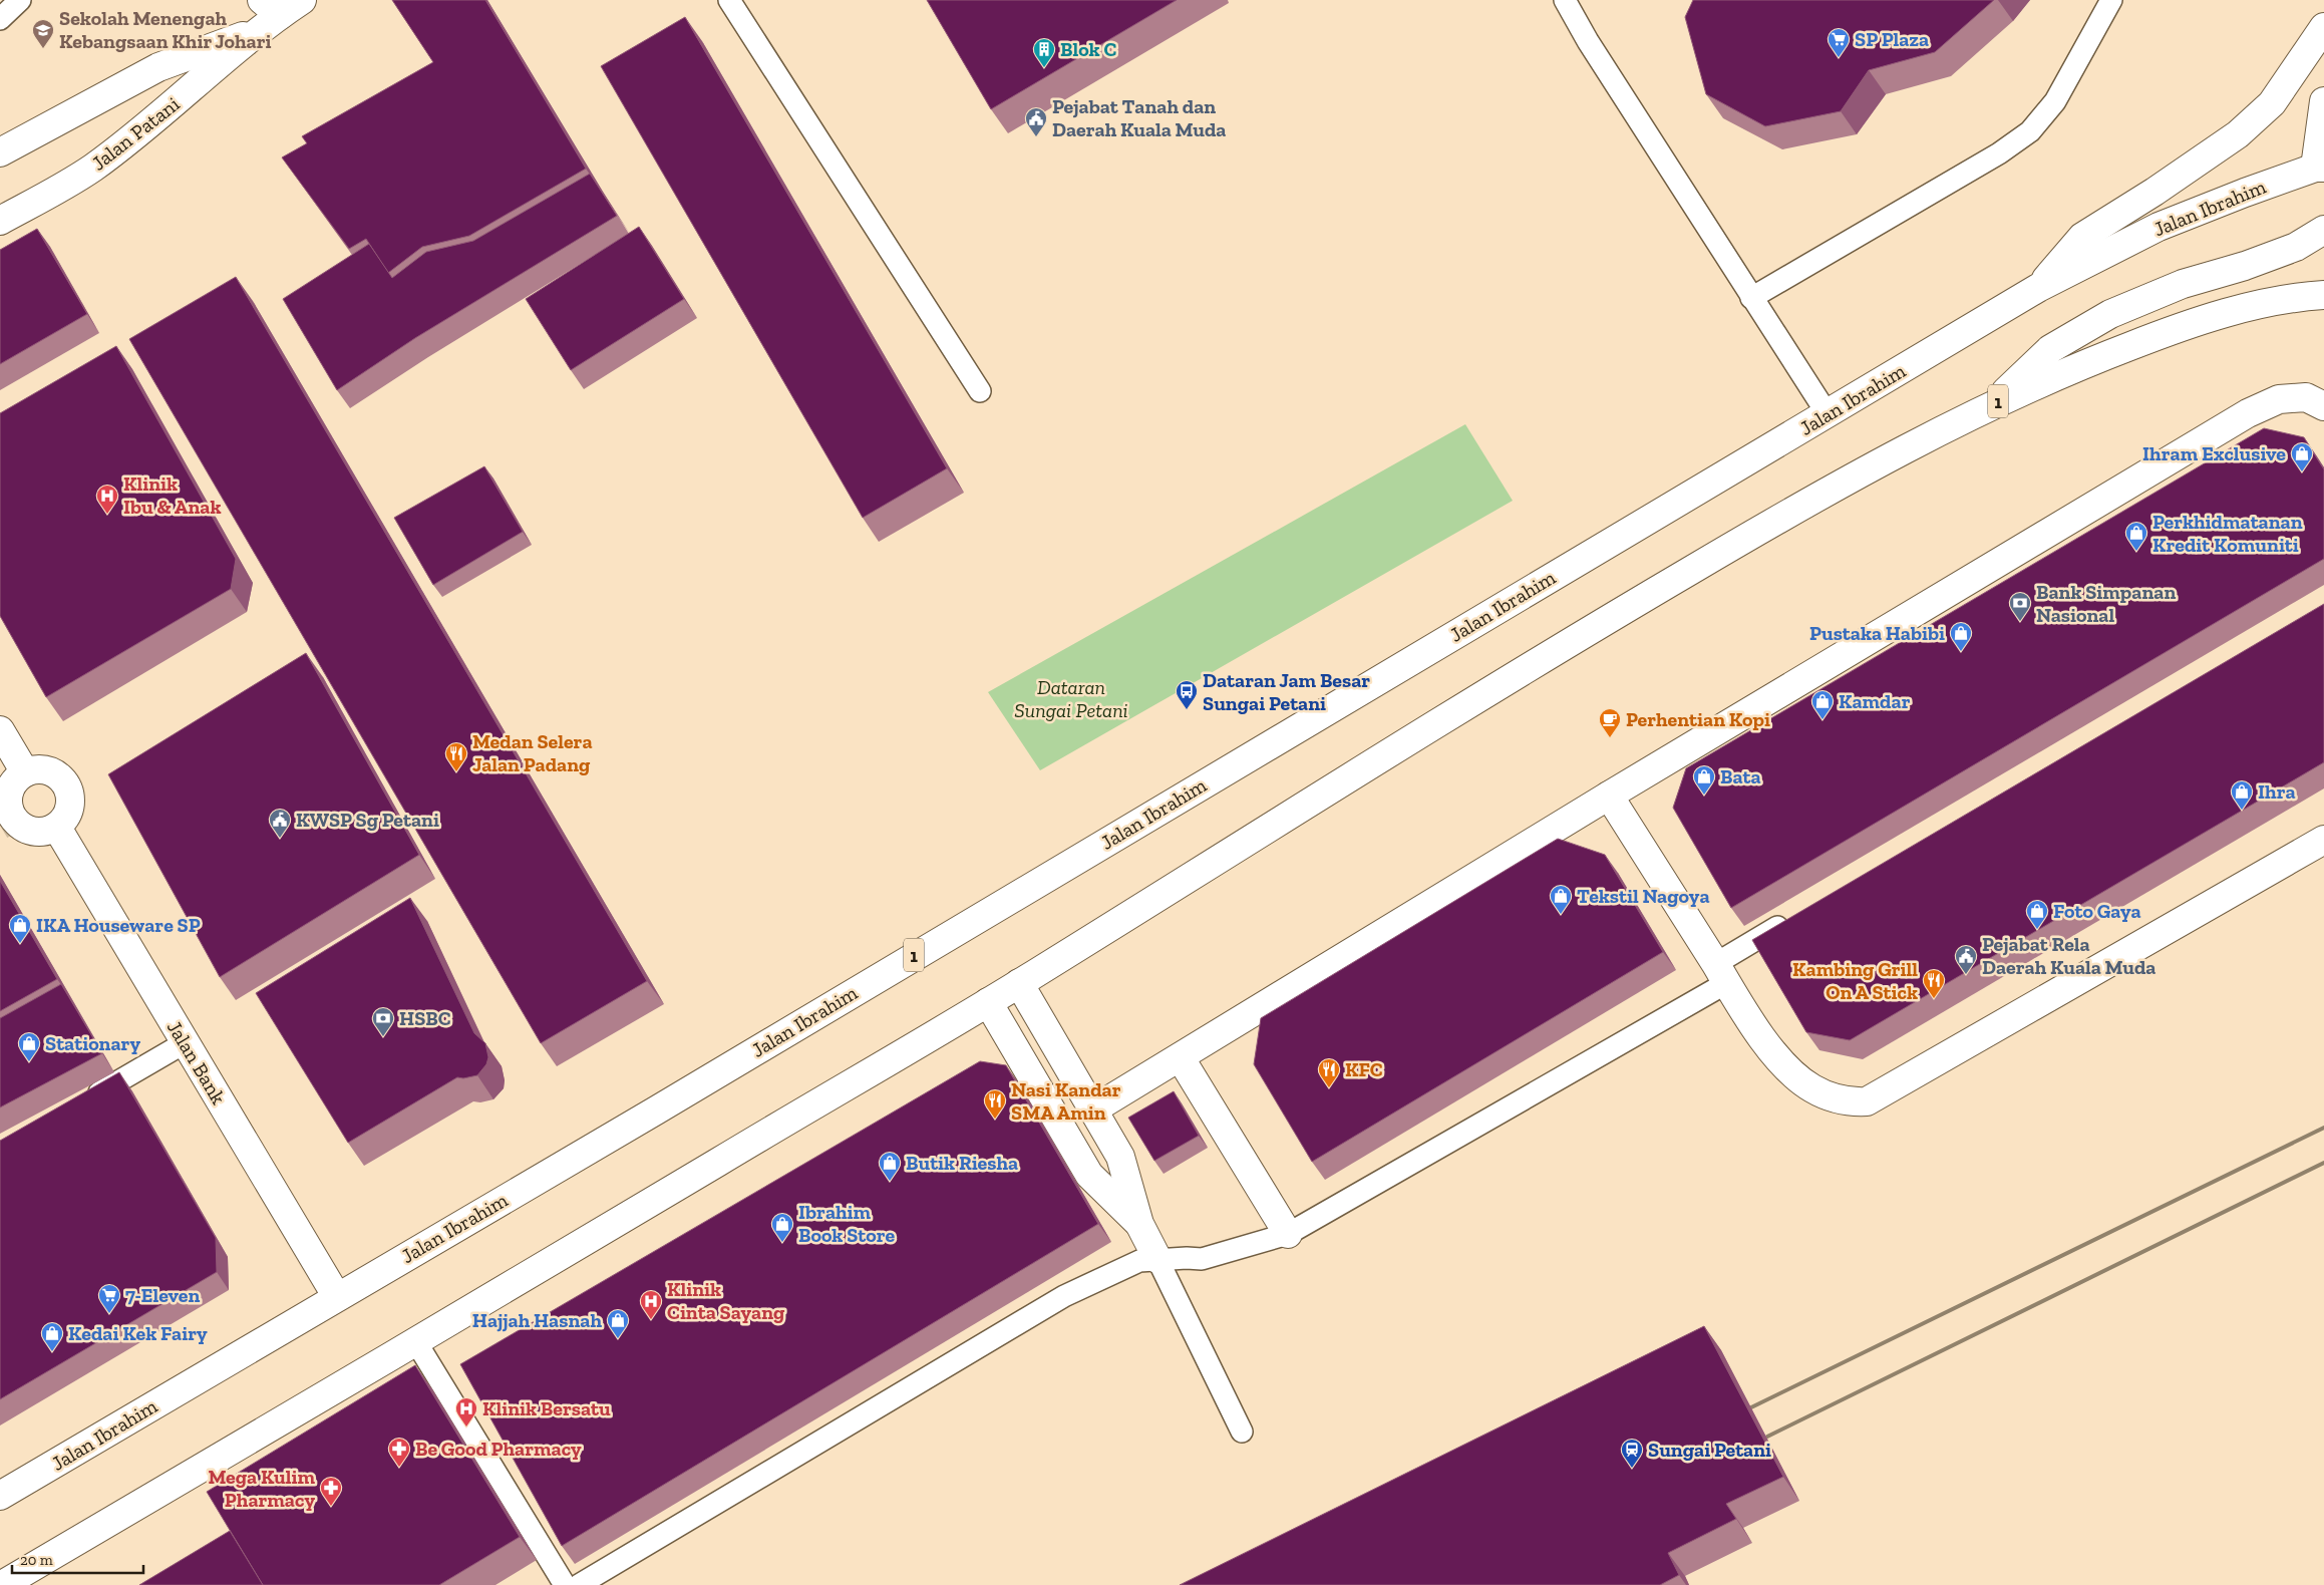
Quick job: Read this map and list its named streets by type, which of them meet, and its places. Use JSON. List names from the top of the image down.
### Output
{
  "streets": {
    "main road": [
      "Jalan Patani",
      "Jalan Ibrahim",
      "1",
      "Jalan Bank"
    ]
  },
  "crossings": [
    ["Jalan Ibrahim", "Jalan Bank"]
  ],
  "parks": ["Dataran Sungai Petani"],
  "places": {
    "school or university": ["Sekolah Menengah Kebangsaan Khir Johari"],
    "supermarket": ["SP Plaza", "7-Eleven"],
    "building": ["Blok C"],
    "public building": ["Pejabat Tanah dan Daerah Kuala Muda", "KWSP Sg Petani", "Pejabat Rela Daerah Kuala Muda"],
    "shop": [
      "Ihram Exclusive",
      "Perkhidmatanan Kredit Komuniti",
      "Pustaka Habibi",
      "Kamdar",
      "Bata",
      "Ihra",
      "Tekstil Nagoya",
      "Foto Gaya",
      "IKA Houseware SP",
      "Stationary",
      "Butik Riesha",
      "Ibrahim Book Store",
      "Hajjah Hasnah",
      "Kedai Kek Fairy"
    ],
    "hospital": ["Klinik Ibu & Anak", "Klinik Cinta Sayang", "Klinik Bersatu"],
    "bank": ["Bank Simpanan Nasional", "HSBC"],
    "bus stop": ["Dataran Jam Besar Sungai Petani"],
    "cafe": ["Perhentian Kopi"],
    "restaurant": [
      "Medan Selera Jalan Padang",
      "Kambing Grill On A Stick",
      "KFC",
      "Nasi Kandar SMA Amin"
    ],
    "pharmacy": ["Be Good Pharmacy", "Mega Kulim Pharmacy"],
    "station": ["Sungai Petani"]
  },
  "scale_bar": "20 m"
}
